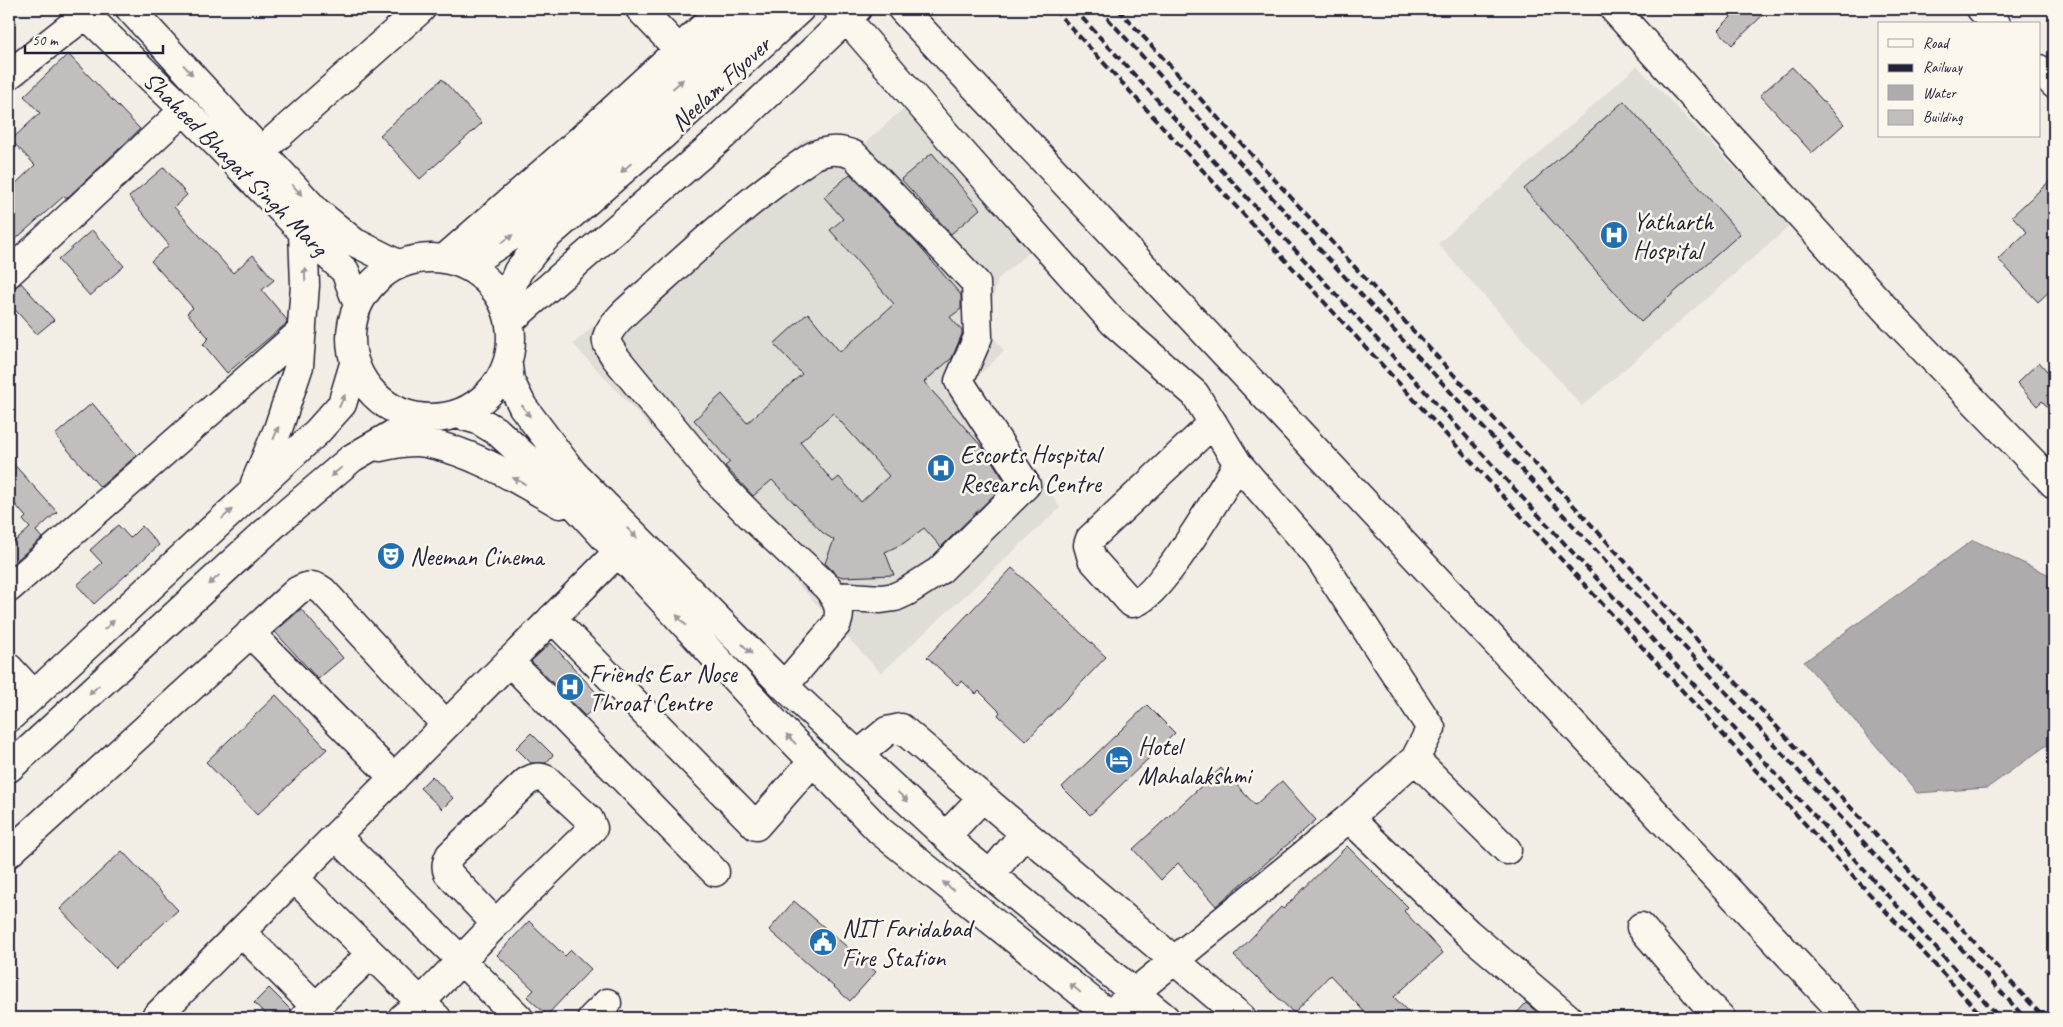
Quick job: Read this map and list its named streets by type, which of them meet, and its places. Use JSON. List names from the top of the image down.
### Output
{
  "streets": {
    "street": ["Neelam Flyover", "Shaheed Bhagat Singh Marg"]
  },
  "crossings": [
    ["Neelam Flyover", "Shaheed Bhagat Singh Marg"]
  ],
  "places": {
    "hospital": ["Yatharth Hospital", "Escorts Hospital Research Centre", "Friends Ear Nose Throat Centre"],
    "theatre": ["Neeman Cinema"],
    "hotel": ["Hotel Mahalakshmi"],
    "public building": ["NIT Faridabad Fire Station"]
  },
  "legend": [
    "Road",
    "Railway",
    "Water",
    "Building"
  ],
  "scale_bar": "50 m"
}
